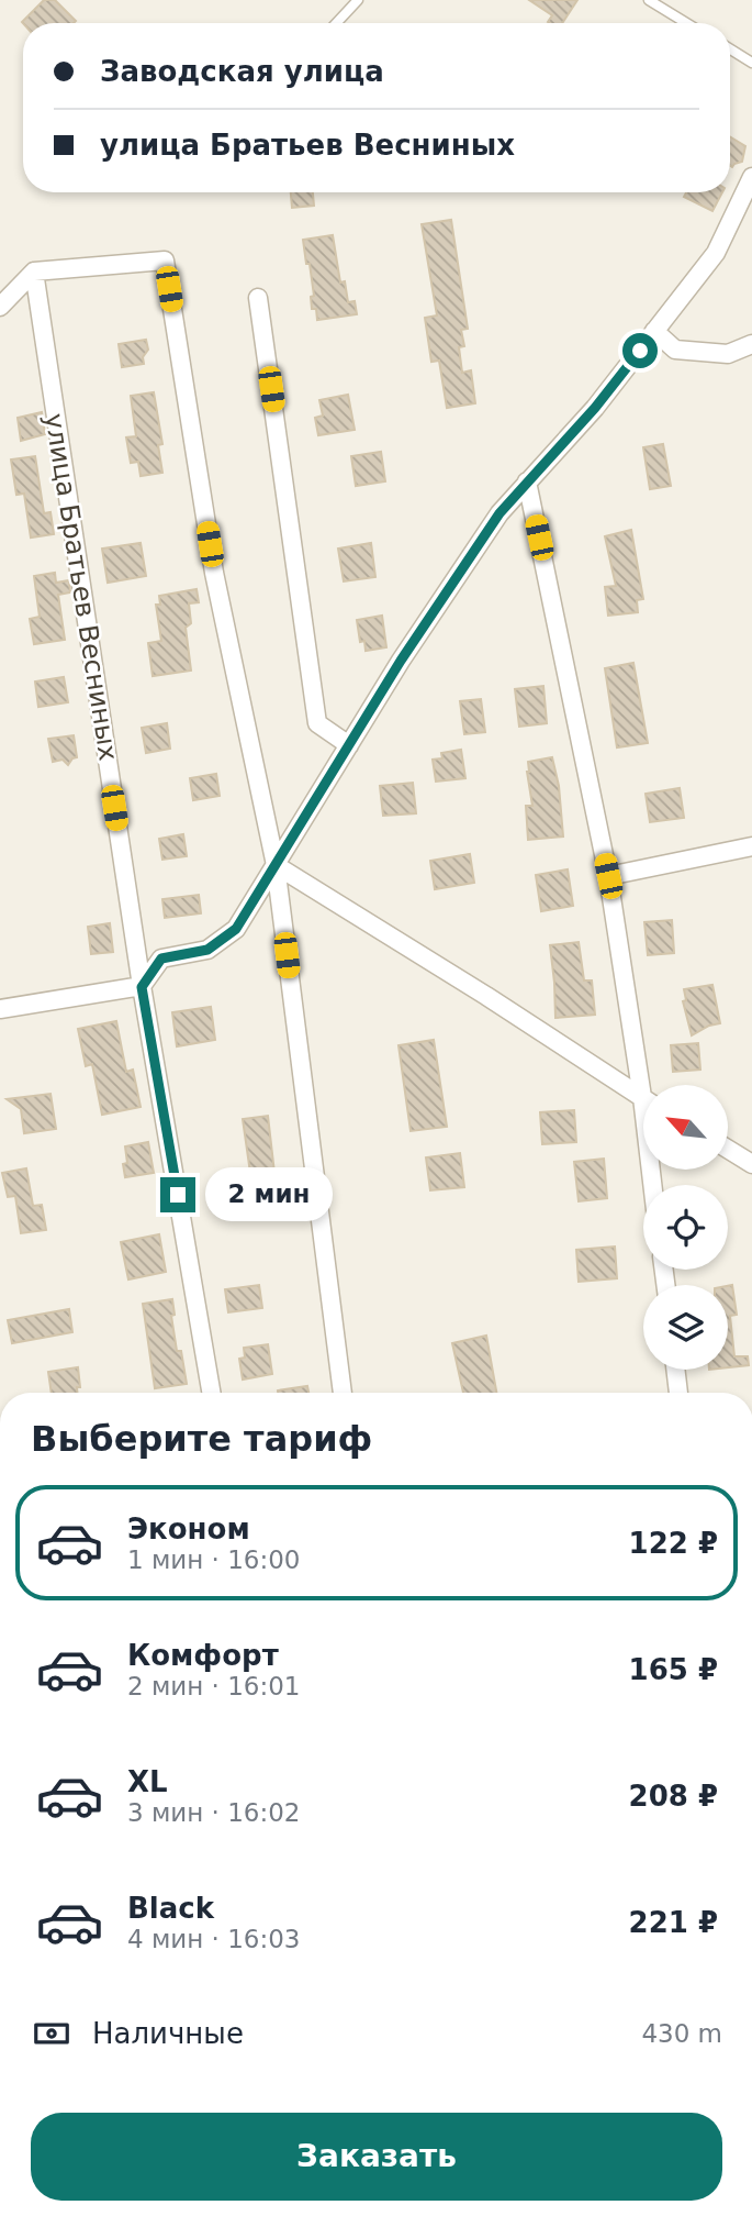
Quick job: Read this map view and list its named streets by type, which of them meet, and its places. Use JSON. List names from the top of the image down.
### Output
{
  "streets": {
    "street": ["улица Братьев Весниных"]
  },
  "north": "top left",
  "page": {
    "banner": ["Заводская улица", "улица Братьев Весниных"],
    "bubble": "2 мин",
    "heading": "Выберите тариф",
    "list": [
      {
        "name": "Эконом",
        "note": "1 мин · 16:00",
        "value": "122 ₽"
      },
      {
        "name": "Комфорт",
        "note": "2 мин · 16:01",
        "value": "165 ₽"
      },
      {
        "name": "XL",
        "note": "3 мин · 16:02",
        "value": "208 ₽"
      },
      {
        "name": "Black",
        "note": "4 мин · 16:03",
        "value": "221 ₽"
      }
    ],
    "pay": ["Наличные", "430 m"],
    "buttons": "Заказать"
  }
}
